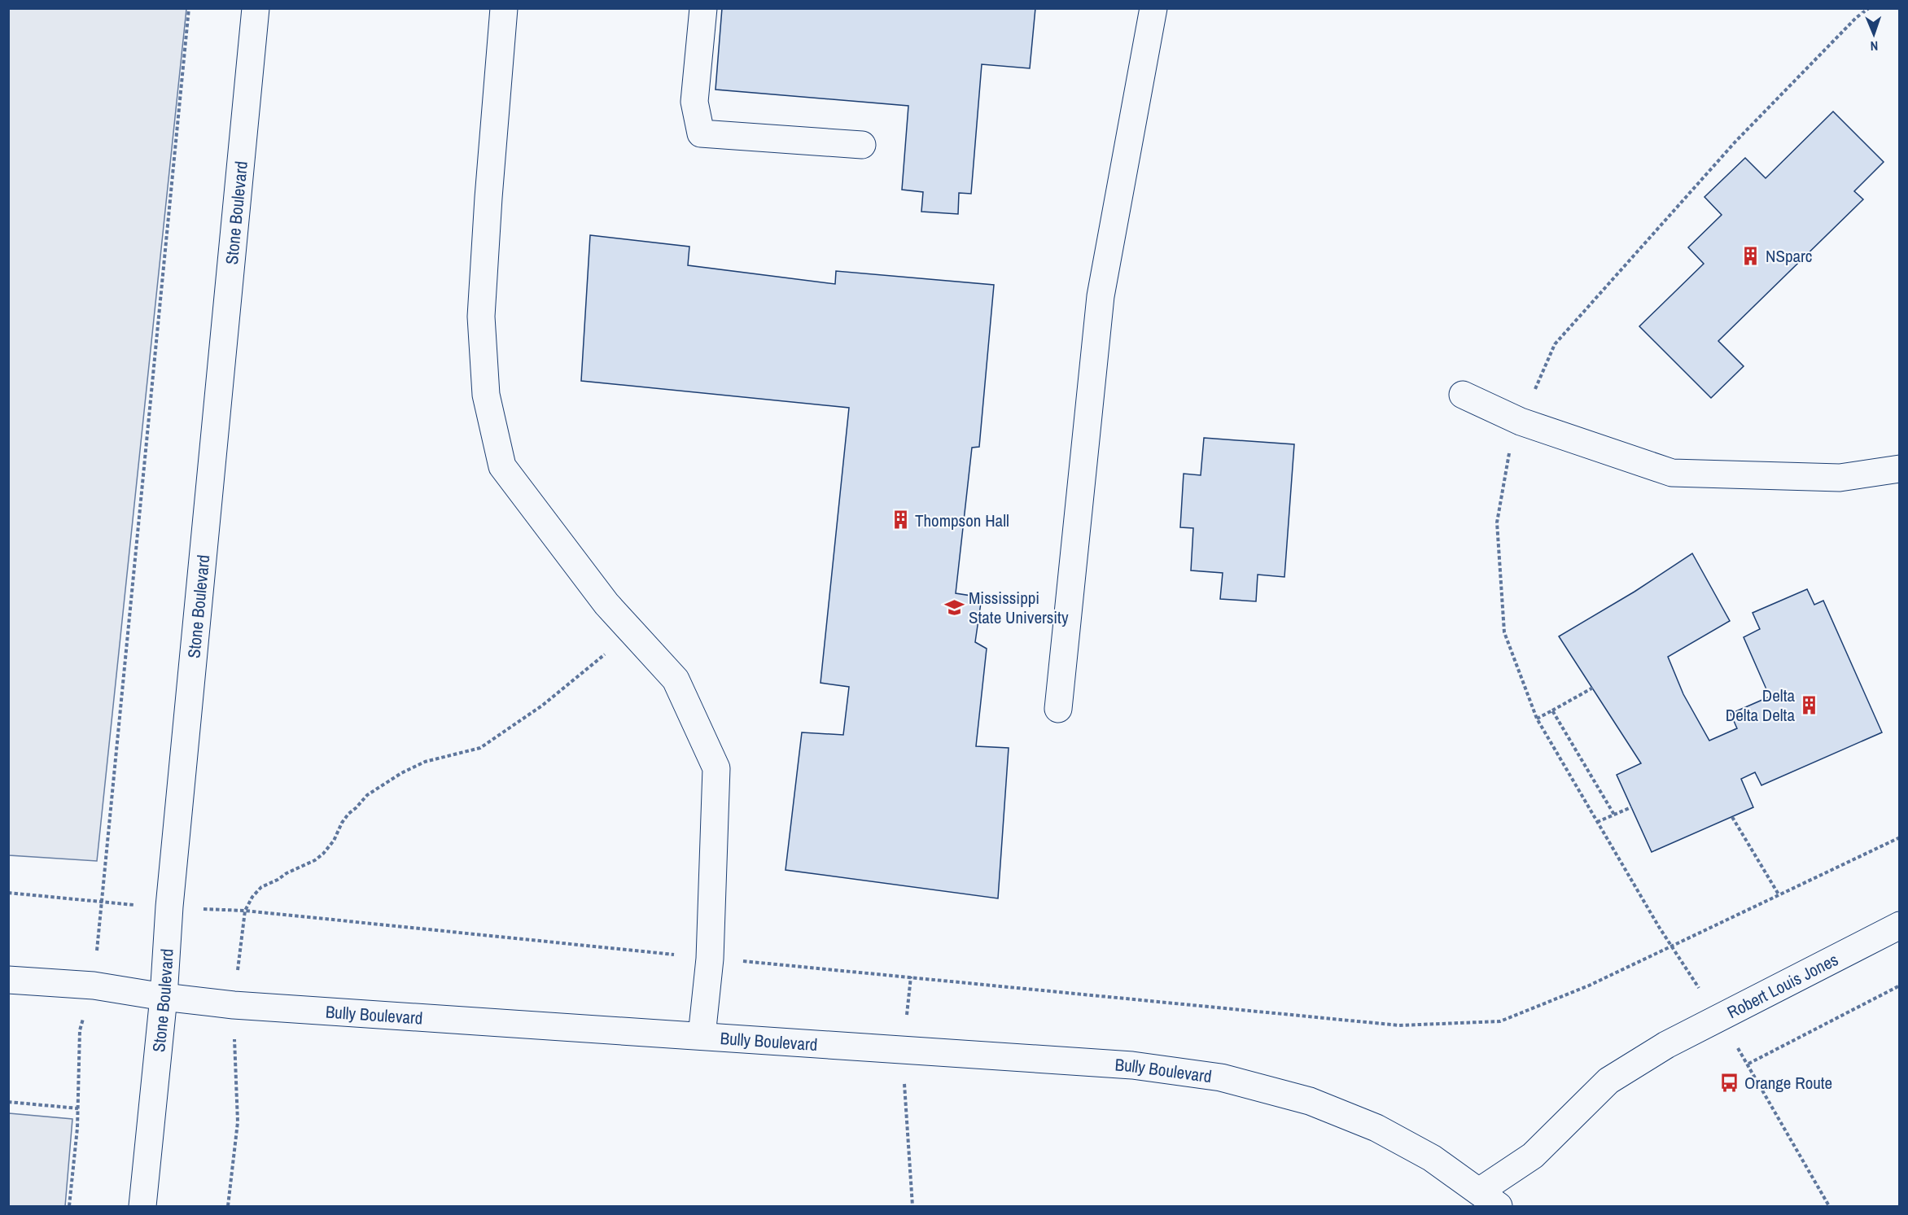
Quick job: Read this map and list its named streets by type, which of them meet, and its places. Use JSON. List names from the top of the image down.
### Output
{
  "streets": {
    "street": ["Stone Boulevard", "Robert Louis Jones", "Bully Boulevard"]
  },
  "crossings": [
    ["Stone Boulevard", "Bully Boulevard"],
    ["Robert Louis Jones", "Bully Boulevard"]
  ],
  "places": {
    "building": ["NSparc", "Thompson Hall", "Delta Delta Delta"],
    "school or university": ["Mississippi State University"],
    "bus stop": ["Orange Route"]
  },
  "north": "bottom"
}
